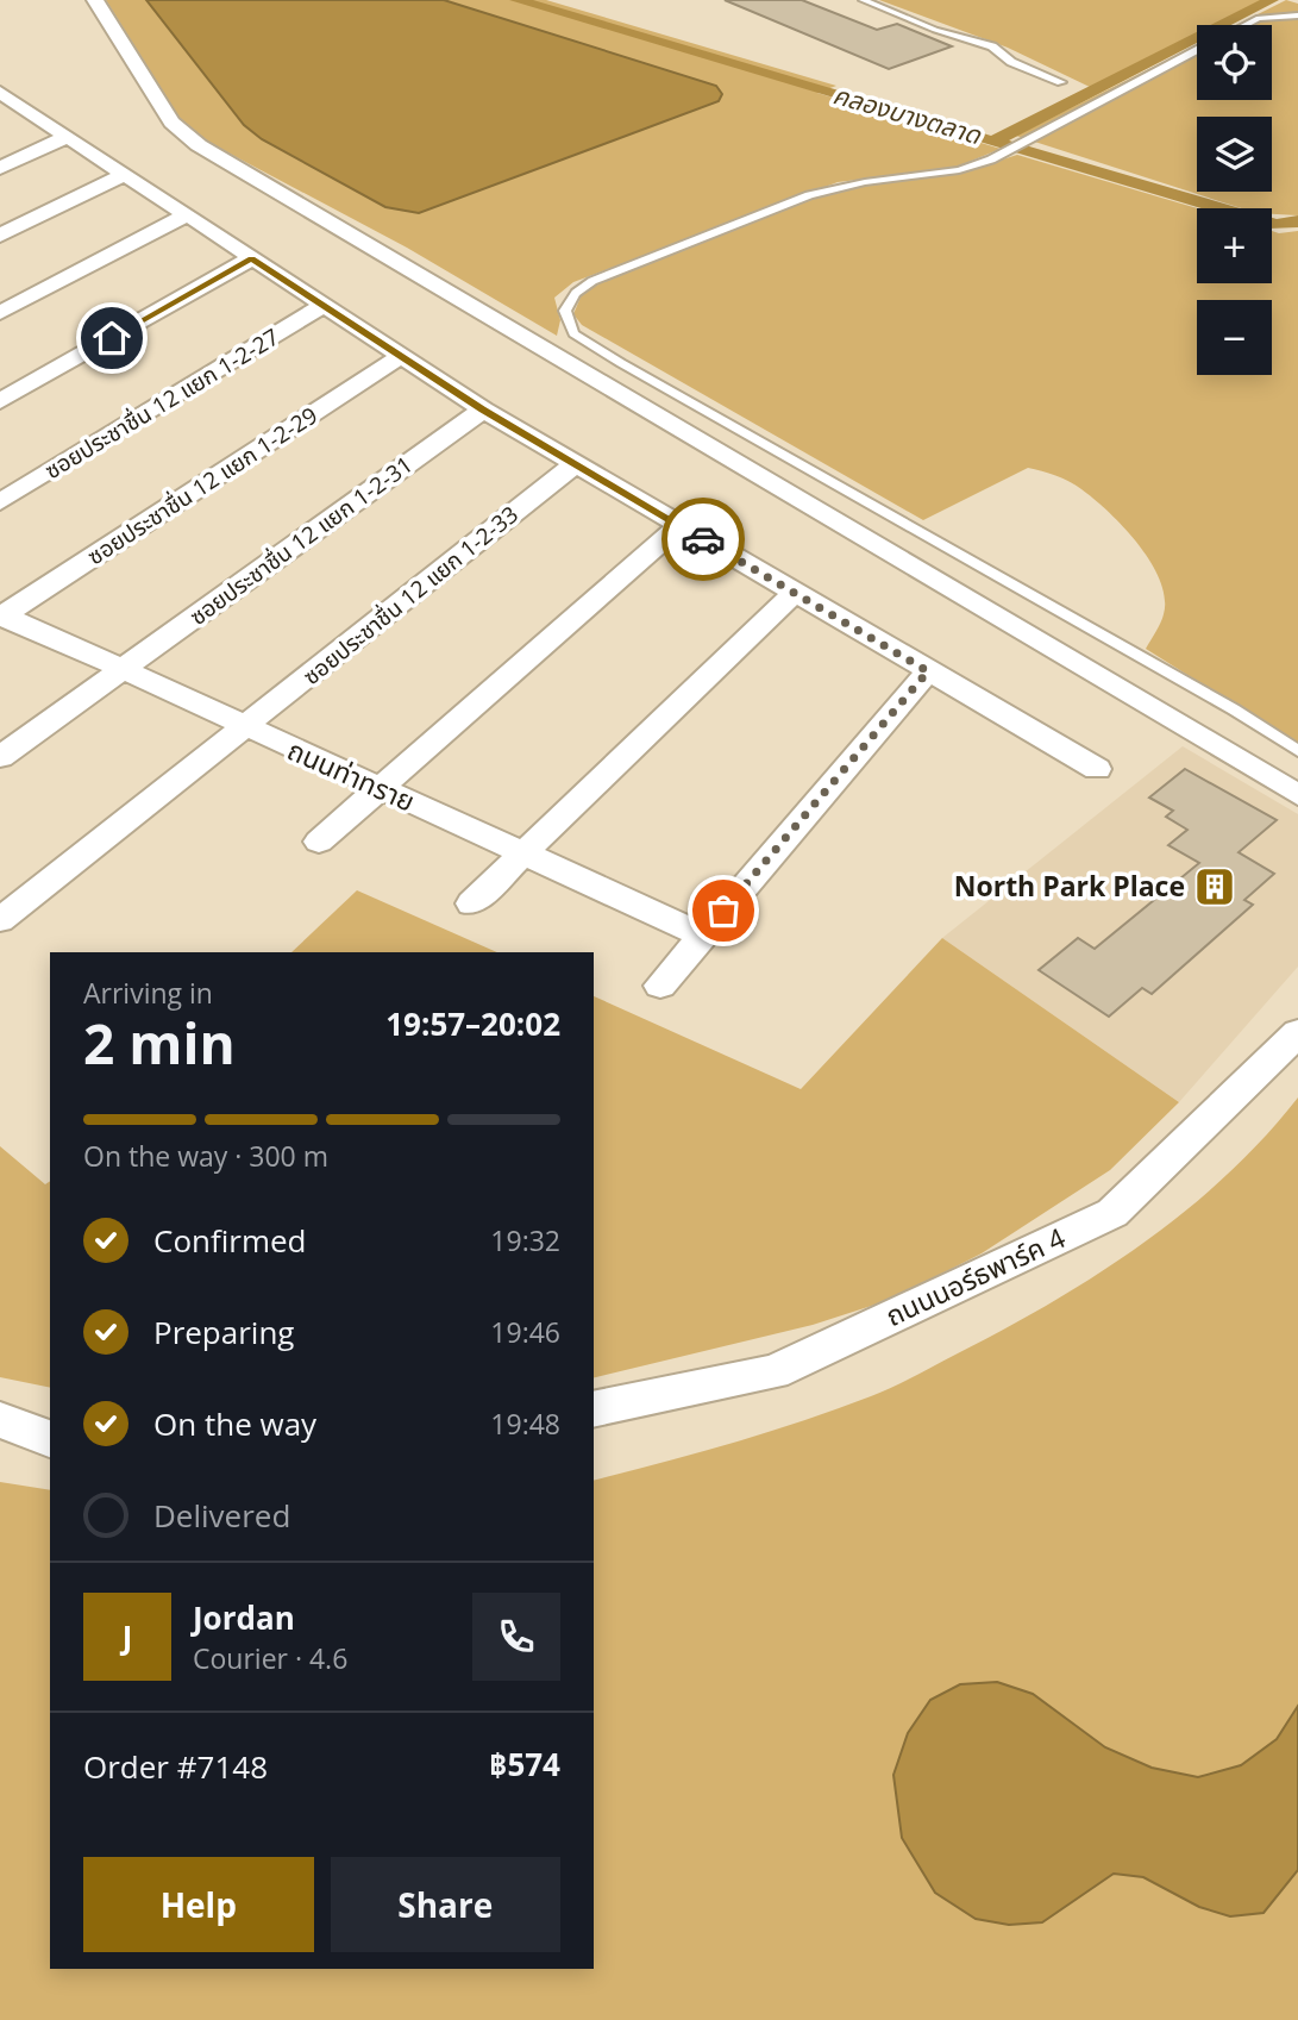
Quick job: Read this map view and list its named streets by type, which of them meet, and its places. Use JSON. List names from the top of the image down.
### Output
{
  "streets": {
    "street": [
      "ซอยประชาชื่น 12 แยก 1-2-27",
      "ซอยประชาชื่น 12 แยก 1-2-29",
      "ซอยประชาชื่น 12 แยก 1-2-31",
      "ซอยประชาชื่น 12 แยก 1-2-33",
      "ถนนท่าทราย",
      "ถนนนอร์ธพาร์ค 4"
    ]
  },
  "crossings": [
    ["ซอยประชาชื่น 12 แยก 1-2-29", "ถนนท่าทราย"],
    ["ซอยประชาชื่น 12 แยก 1-2-31", "ถนนท่าทราย"],
    ["ซอยประชาชื่น 12 แยก 1-2-33", "ถนนท่าทราย"]
  ],
  "water": ["คลองบางตลาด"],
  "places": {
    "building": ["North Park Place"]
  },
  "page": {
    "map_buttons": ["+", "−"],
    "heading": ["2 min", "Arriving in", "19:57–20:02"],
    "panel": [
      "Jordan",
      "Courier · 4.6",
      "Order #7148",
      "฿574"
    ],
    "bar": "On the way · 300 m",
    "list": [
      ["Confirmed", "19:32"],
      ["Preparing", "19:46"],
      ["On the way", "19:48"],
      "Delivered"
    ],
    "round": "J",
    "buttons": ["Help", "Share"]
  }
}
